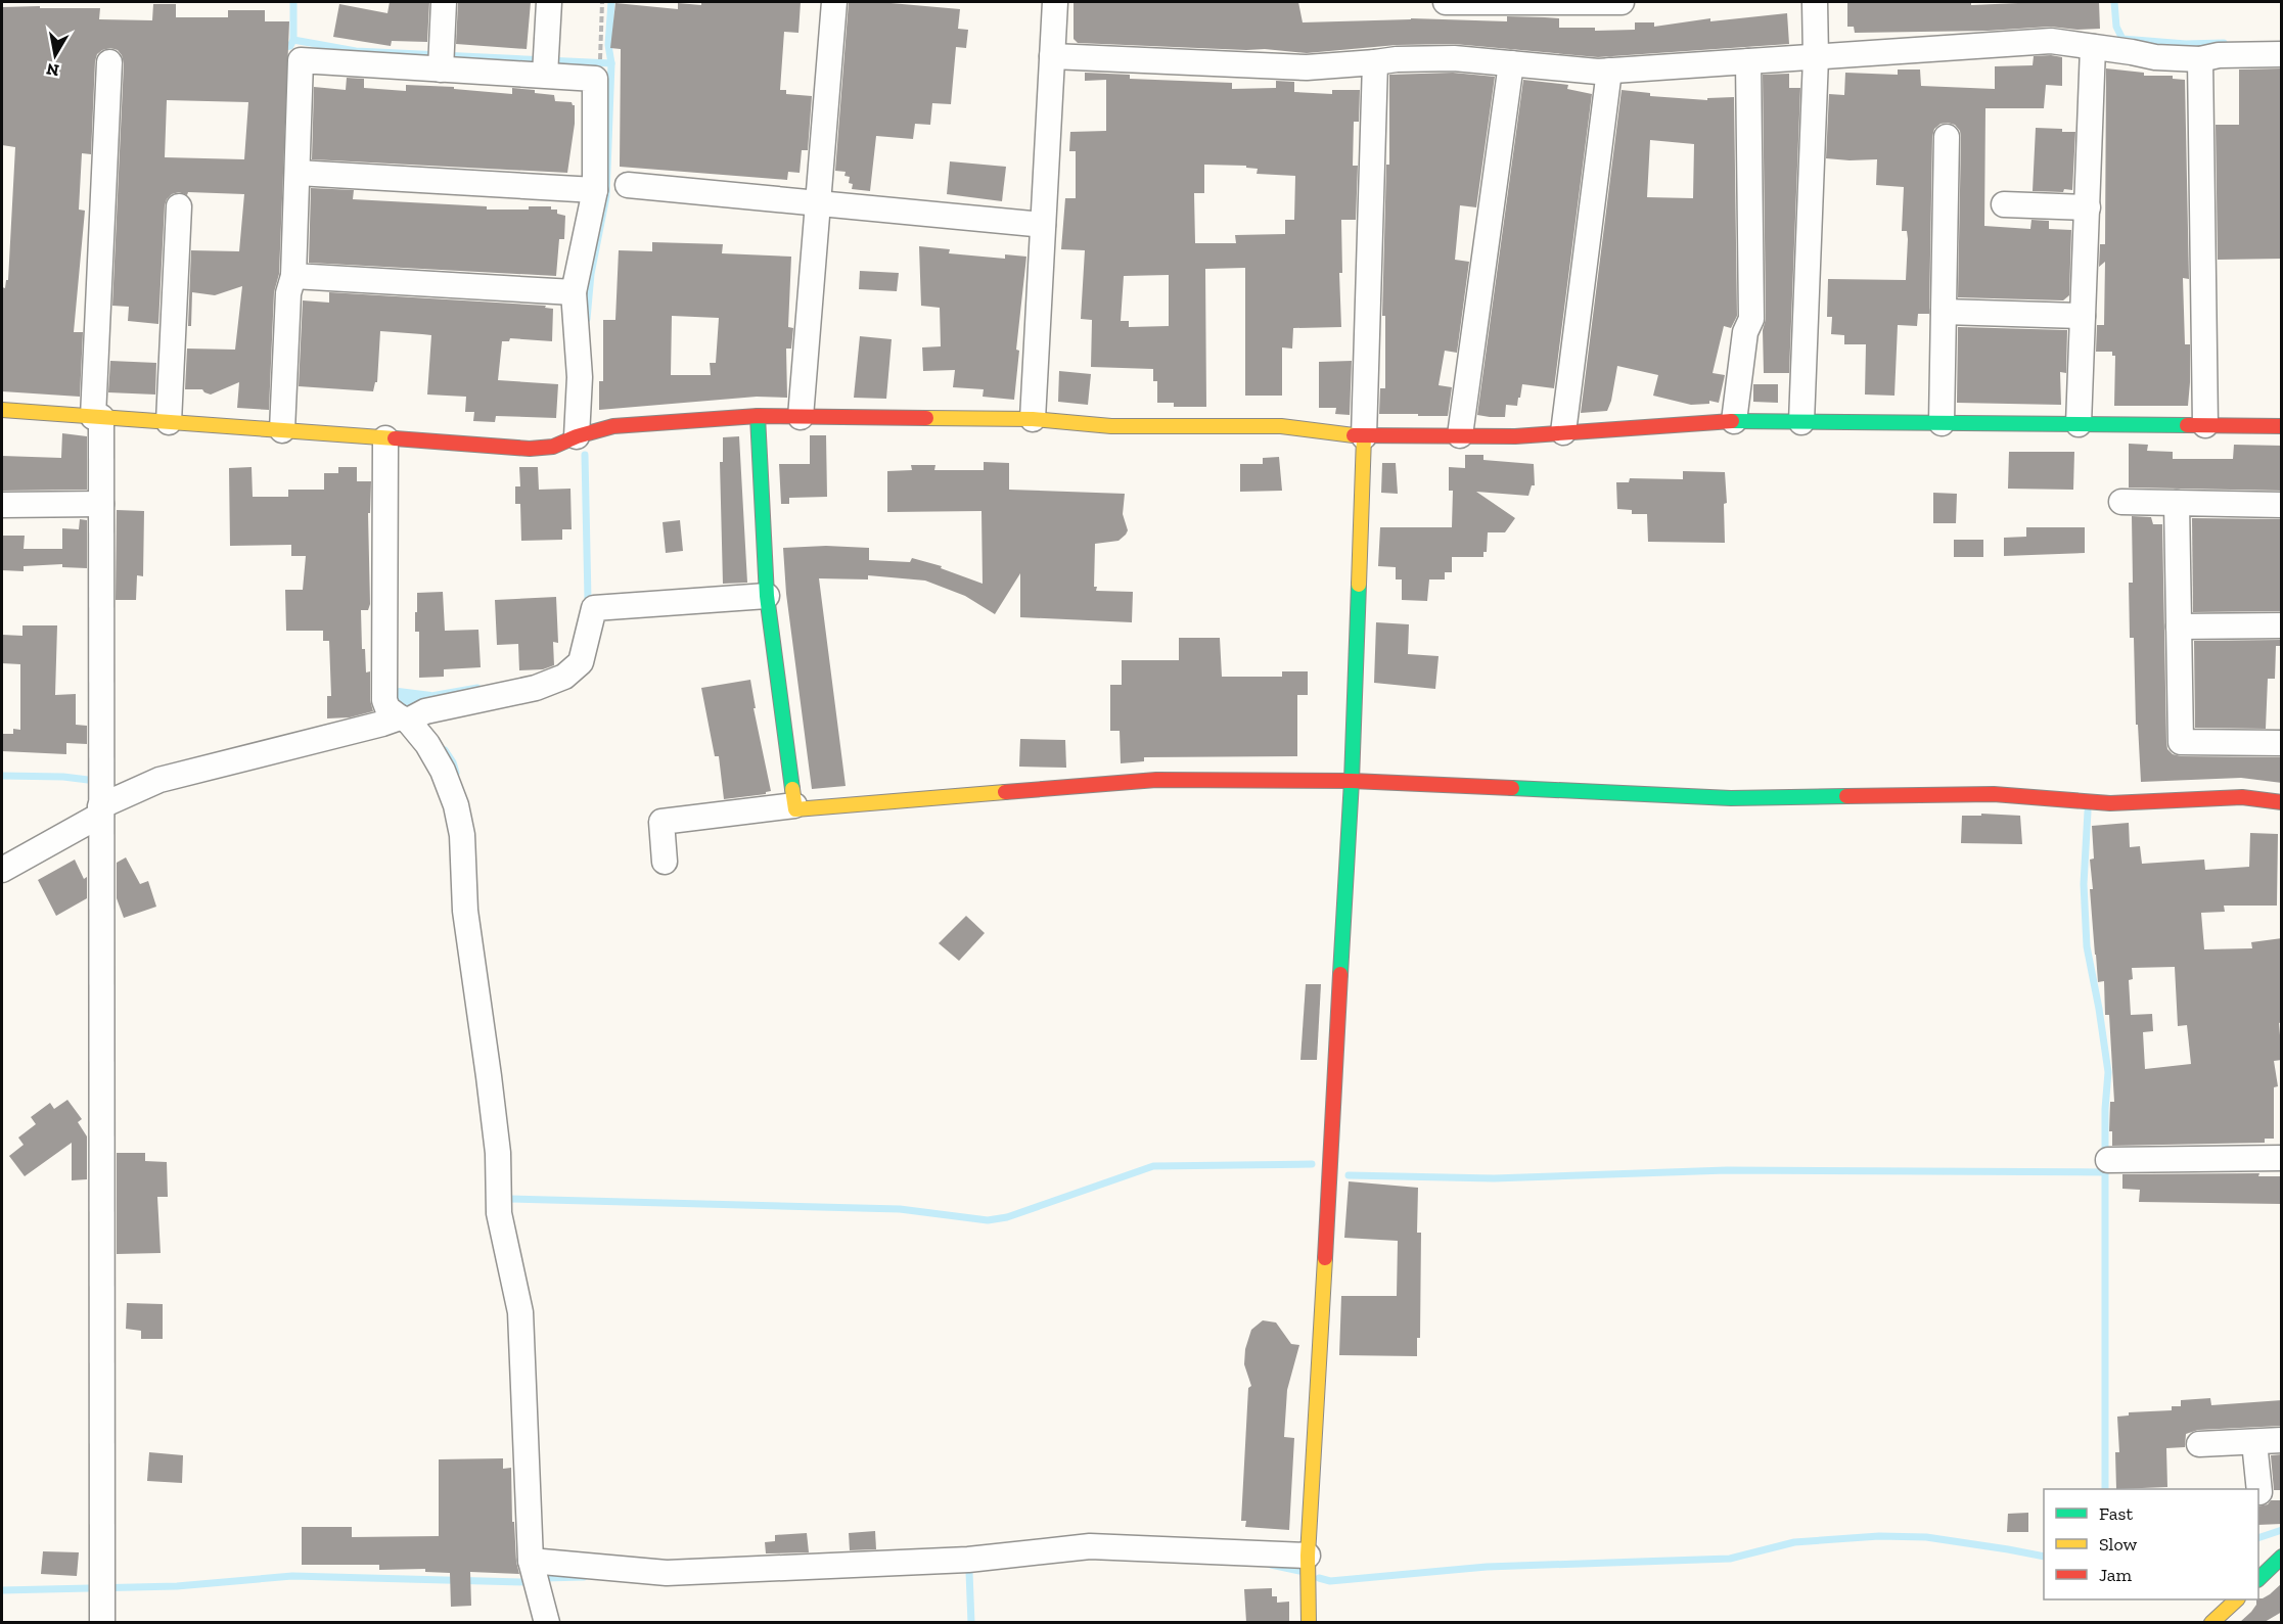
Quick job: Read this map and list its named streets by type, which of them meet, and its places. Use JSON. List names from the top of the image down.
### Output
{
  "legend": ["Fast", "Slow", "Jam"],
  "north": "bottom"
}
